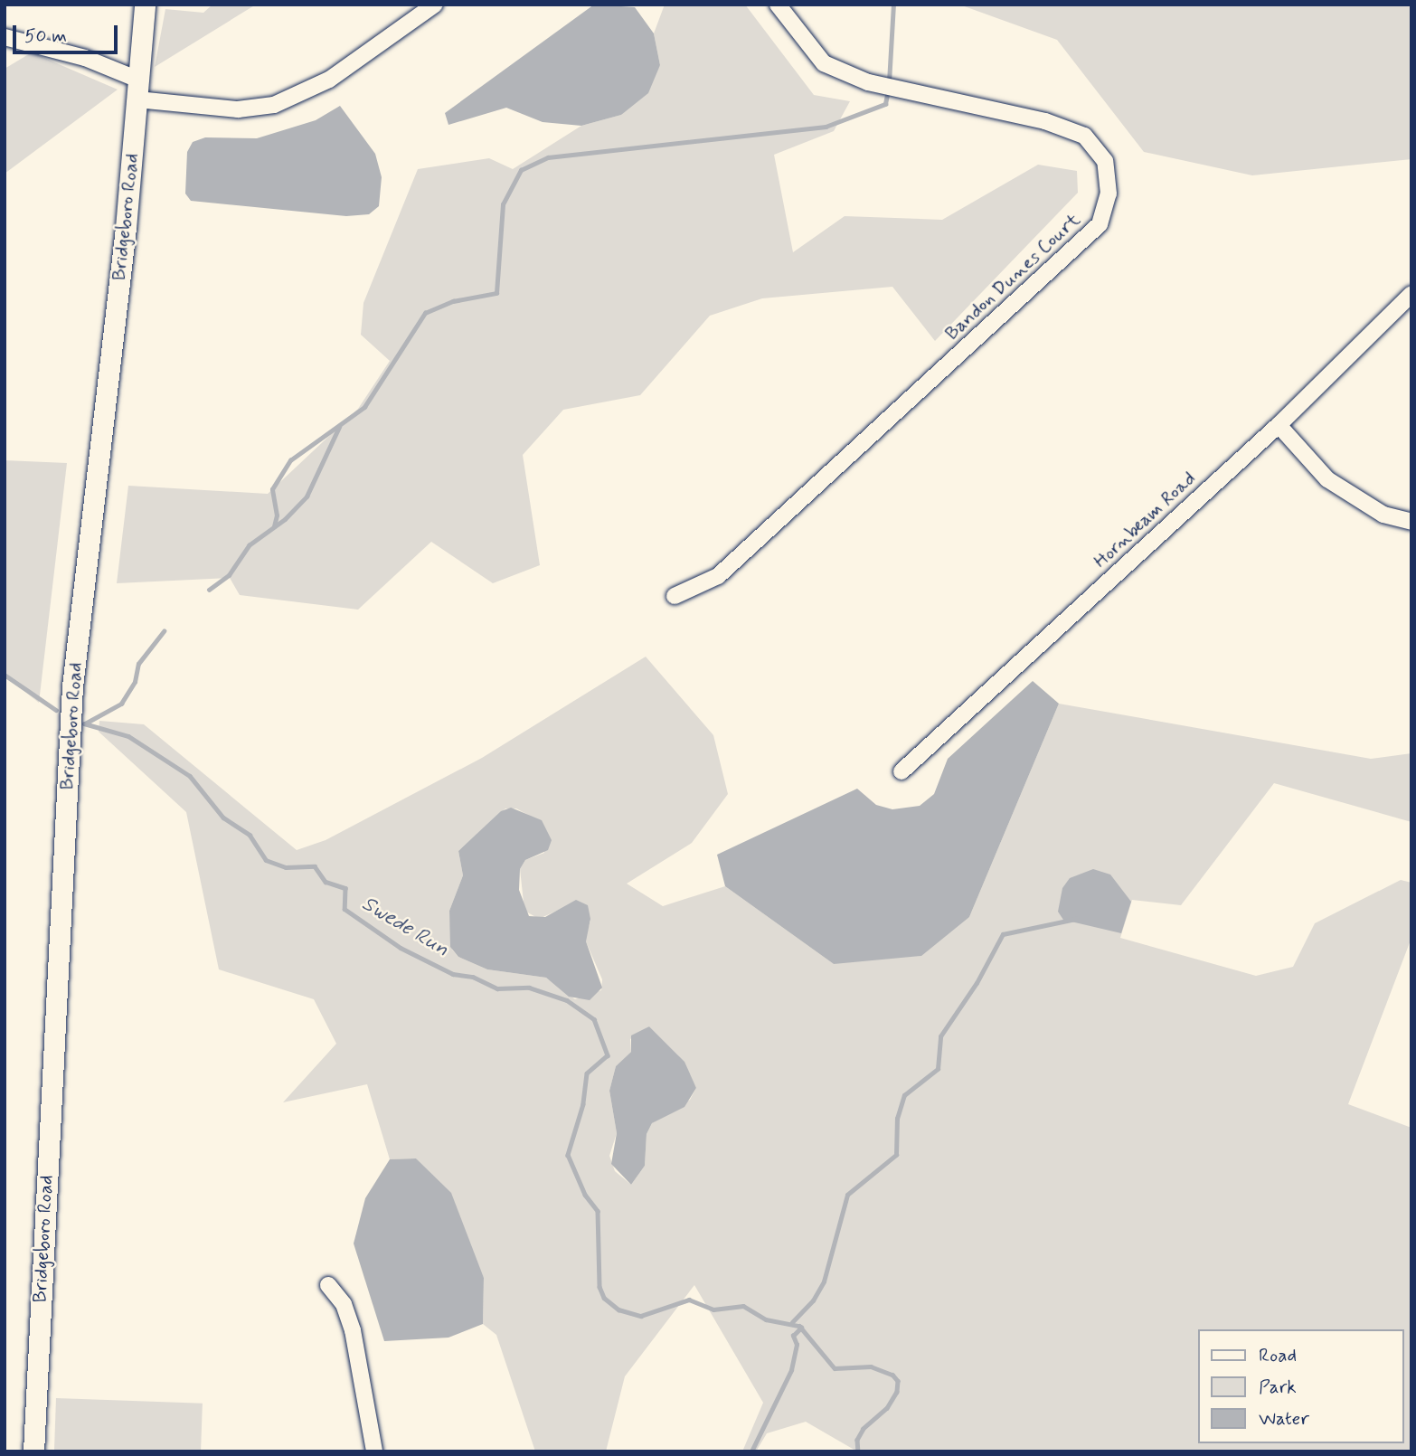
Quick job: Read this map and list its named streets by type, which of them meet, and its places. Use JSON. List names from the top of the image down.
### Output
{
  "streets": {
    "main road": ["Bridgeboro Road"],
    "street": ["Bandon Dunes Court", "Hornbeam Road"]
  },
  "water": ["Swede Run"],
  "legend": ["Road", "Park", "Water"],
  "scale_bar": "50 m"
}
